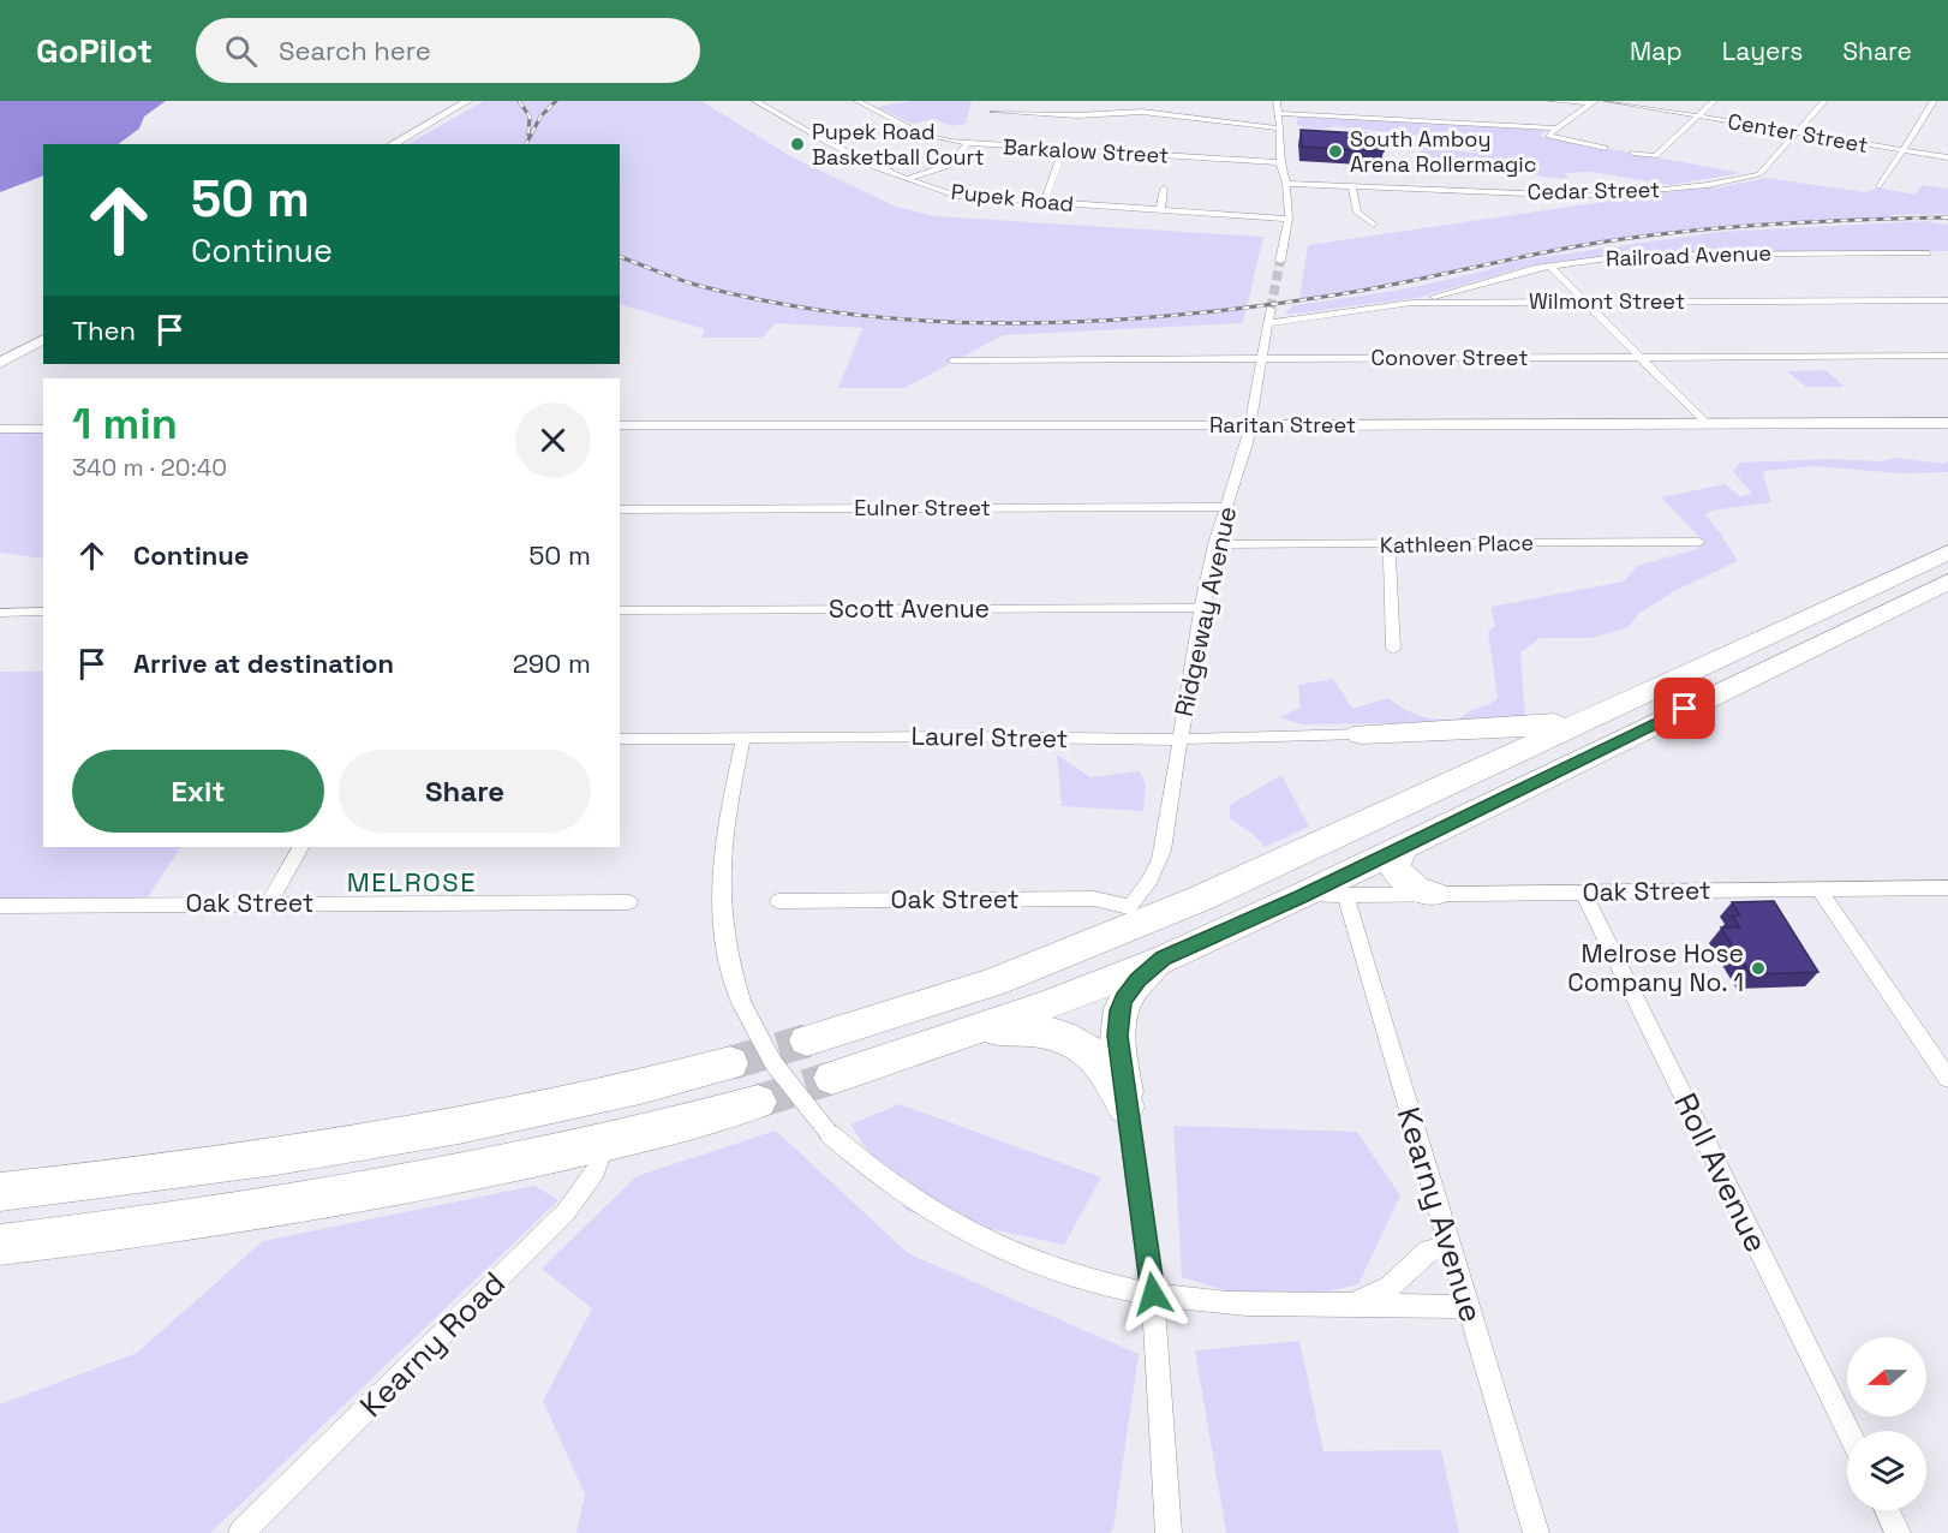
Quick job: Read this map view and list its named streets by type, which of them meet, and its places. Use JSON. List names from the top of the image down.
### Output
{
  "streets": {
    "street": [
      "Center Street",
      "Barkalow Street",
      "Cedar Street",
      "Pupek Road",
      "Railroad Avenue",
      "Wilmont Street",
      "Conover Street",
      "Raritan Street",
      "Eulner Street",
      "Kathleen Place",
      "Scott Avenue",
      "Ridgeway Avenue",
      "Laurel Street",
      "Oak Street",
      "Roll Avenue",
      "Kearny Avenue",
      "Kearny Road"
    ]
  },
  "crossings": [
    ["Center Street", "Cedar Street"],
    ["Railroad Avenue", "Wilmont Street"],
    ["Wilmont Street", "Ridgeway Avenue"],
    ["Conover Street", "Ridgeway Avenue"],
    ["Raritan Street", "Ridgeway Avenue"],
    ["Eulner Street", "Ridgeway Avenue"],
    ["Kathleen Place", "Ridgeway Avenue"],
    ["Scott Avenue", "Ridgeway Avenue"],
    ["Ridgeway Avenue", "Laurel Street"],
    ["Ridgeway Avenue", "Oak Street"],
    ["Oak Street", "Roll Avenue"],
    ["Oak Street", "Kearny Avenue"]
  ],
  "districts": ["MELROSE"],
  "places": ["Pupek Road Basketball Court", "South Amboy Arena Rollermagic", "Melrose Hose Company No. 1"],
  "north": "left",
  "page": {
    "header": "GoPilot",
    "search": "Search here",
    "nav": ["Map", "Layers", "Share"],
    "turn": ["50 m", "Continue"],
    "then": "Then",
    "heading": ["1 min", "340 m · 20:40"],
    "list": [
      {
        "name": "Continue",
        "value": "50 m"
      },
      {
        "name": "Arrive at destination",
        "value": "290 m"
      }
    ],
    "buttons": ["Exit", "Share"]
  }
}
